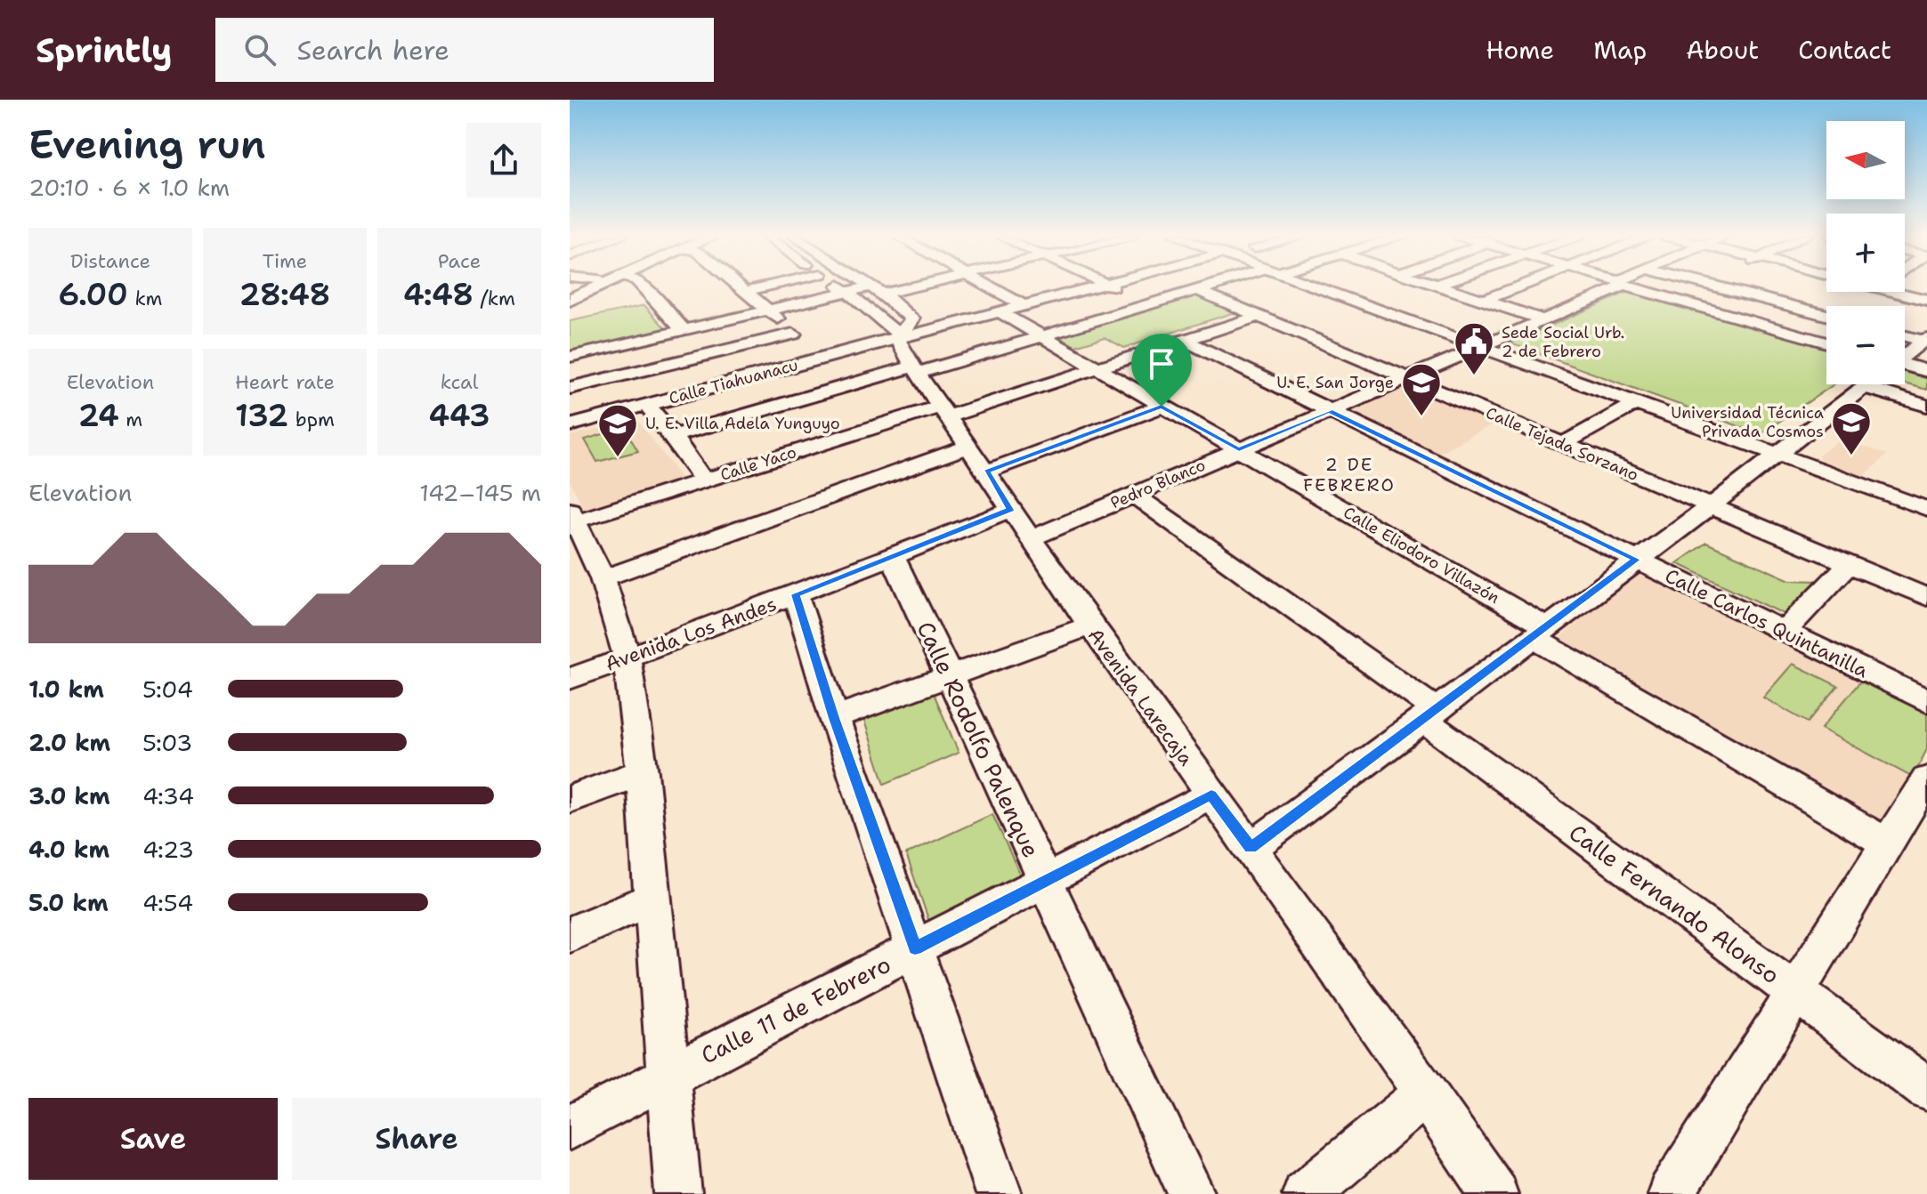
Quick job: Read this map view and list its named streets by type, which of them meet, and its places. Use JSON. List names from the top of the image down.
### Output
{
  "streets": {
    "street": [
      "Calle Tiahuanacu",
      "Calle Tejada Sorzano",
      "Calle Yaco",
      "Pedro Blanco",
      "Calle Eliodoro Villazón",
      "Calle Carlos Quintanilla",
      "Avenida Los Andes",
      "Avenida Larecaja",
      "Calle Rodolfo Palenque",
      "Calle Fernando Alonso",
      "Calle 11 de Febrero"
    ]
  },
  "crossings": [
    ["Calle Tiahuanacu", "Calle Eliodoro Villazón"],
    ["Calle Tiahuanacu", "Avenida Larecaja"],
    ["Calle Tejada Sorzano", "Calle Yaco"],
    ["Calle Tejada Sorzano", "Pedro Blanco"],
    ["Calle Yaco", "Calle Eliodoro Villazón"],
    ["Calle Yaco", "Calle Carlos Quintanilla"],
    ["Calle Yaco", "Avenida Larecaja"],
    ["Pedro Blanco", "Calle Eliodoro Villazón"],
    ["Pedro Blanco", "Calle Carlos Quintanilla"],
    ["Pedro Blanco", "Avenida Larecaja"],
    ["Pedro Blanco", "Calle Fernando Alonso"],
    ["Avenida Los Andes", "Avenida Larecaja"],
    ["Avenida Los Andes", "Calle Rodolfo Palenque"],
    ["Avenida Larecaja", "Calle 11 de Febrero"],
    ["Calle Rodolfo Palenque", "Calle 11 de Febrero"]
  ],
  "districts": ["2 DE FEBRERO"],
  "places": {
    "public building": ["Sede Social Urb. 2 de Febrero"],
    "school or university": ["U. E. San Jorge", "Universidad Técnica Privada Cosmos", "U. E. Villa Adela Yunguyo"]
  },
  "north": "left",
  "page": {
    "header": "Sprintly",
    "search": "Search here",
    "nav": [
      "Home",
      "Map",
      "About",
      "Contact"
    ],
    "heading": ["Evening run", "20:10 · 6 × 1.0 km"],
    "map_buttons": ["+", "−"],
    "stats": [
      ["Distance", "6.00 km"],
      ["Time", "28:48"],
      ["Pace", "4:48 /km"],
      ["Elevation", "24 m"],
      ["Heart rate", "132 bpm"],
      ["kcal", "443"]
    ],
    "chart": ["Elevation", "142–145 m"],
    "list": [
      {
        "name": "1.0 km",
        "note": "5:04"
      },
      {
        "name": "2.0 km",
        "note": "5:03"
      },
      {
        "name": "3.0 km",
        "note": "4:34"
      },
      {
        "name": "4.0 km",
        "note": "4:23"
      },
      {
        "name": "5.0 km",
        "note": "4:54"
      }
    ],
    "buttons": ["Save", "Share"]
  }
}
